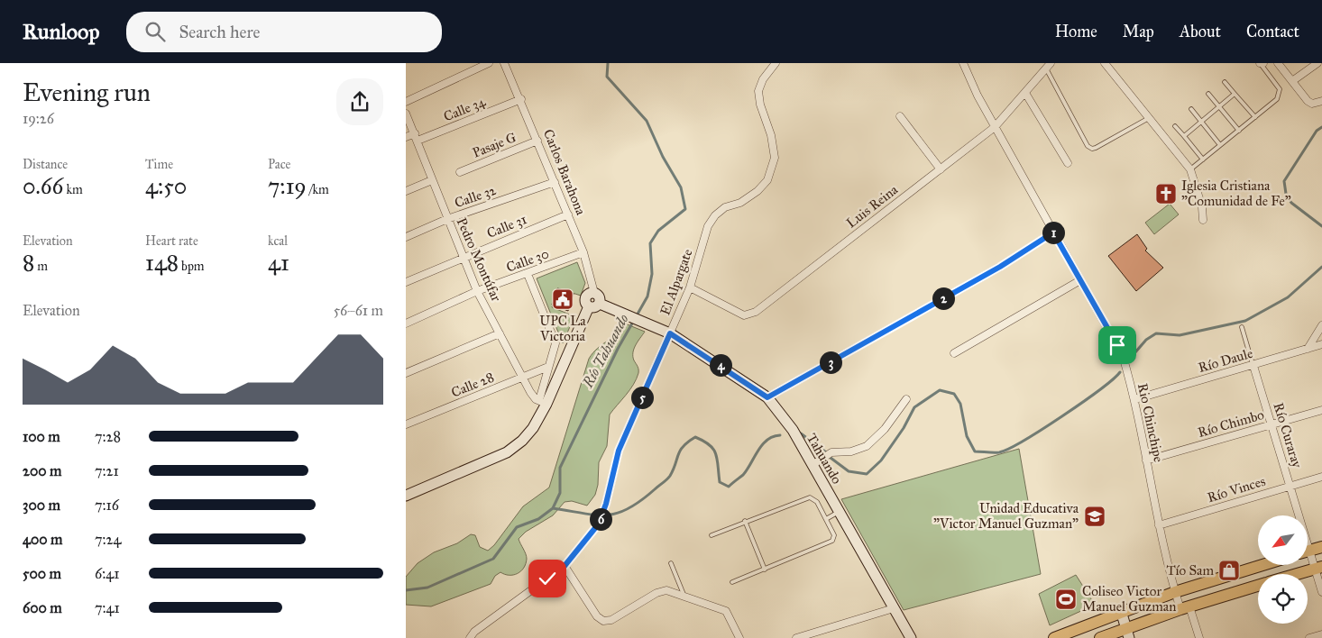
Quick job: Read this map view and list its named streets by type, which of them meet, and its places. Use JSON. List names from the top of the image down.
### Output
{
  "streets": {
    "street": [
      "Calle 34",
      "Pasaje G",
      "Carlos Barahona",
      "Calle 32",
      "Luis Reina",
      "Calle 31",
      "Pedro Montúfar",
      "Calle 30",
      "El Alpargate",
      "Río Daule",
      "Calle 28",
      "Rio Chinchipe",
      "Río Chimbo",
      "Río Curaray",
      "Tahuando",
      "Río Vinces"
    ]
  },
  "crossings": [
    ["Calle 34", "Carlos Barahona"],
    ["Calle 34", "Pedro Montúfar"],
    ["Pasaje G", "Carlos Barahona"],
    ["Carlos Barahona", "Calle 32"],
    ["Carlos Barahona", "Calle 31"],
    ["Carlos Barahona", "Calle 30"],
    ["Carlos Barahona", "Tahuando"],
    ["Calle 32", "Pedro Montúfar"],
    ["Luis Reina", "El Alpargate"],
    ["Luis Reina", "Rio Chinchipe"],
    ["Calle 31", "Pedro Montúfar"],
    ["Pedro Montúfar", "Calle 30"],
    ["Pedro Montúfar", "Calle 28"],
    ["El Alpargate", "Tahuando"],
    ["Río Daule", "Rio Chinchipe"],
    ["Río Daule", "Río Curaray"],
    ["Rio Chinchipe", "Río Chimbo"],
    ["Rio Chinchipe", "Río Vinces"],
    ["Río Chimbo", "Río Curaray"],
    ["Río Curaray", "Río Vinces"]
  ],
  "water": ["Río Tahuando"],
  "places": {
    "church": ["Iglesia Cristiana \"Comunidad de Fe\""],
    "public building": ["UPC La Victoria"],
    "school or university": ["Unidad Educativa \"Victor Manuel Guzman\""],
    "shop": ["Tío Sam"],
    "sports": ["Coliseo Victor Manuel Guzman"]
  },
  "north": "bottom left",
  "page": {
    "header": "Runloop",
    "search": "Search here",
    "nav": [
      "Home",
      "Map",
      "About",
      "Contact"
    ],
    "heading": ["Evening run", "19:26"],
    "stats": [
      ["Distance", "0.66 km"],
      ["Time", "4:50"],
      ["Pace", "7:19 /km"],
      ["Elevation", "8 m"],
      ["Heart rate", "148 bpm"],
      ["kcal", "41"]
    ],
    "pins": [
      "1",
      "2",
      "3",
      "4",
      "5",
      "6"
    ],
    "chart": ["Elevation", "56–61 m"],
    "list": [
      {
        "name": "100 m",
        "note": "7:28"
      },
      {
        "name": "200 m",
        "note": "7:21"
      },
      {
        "name": "300 m",
        "note": "7:16"
      },
      {
        "name": "400 m",
        "note": "7:24"
      },
      {
        "name": "500 m",
        "note": "6:41"
      },
      {
        "name": "600 m",
        "note": "7:41"
      }
    ]
  }
}
